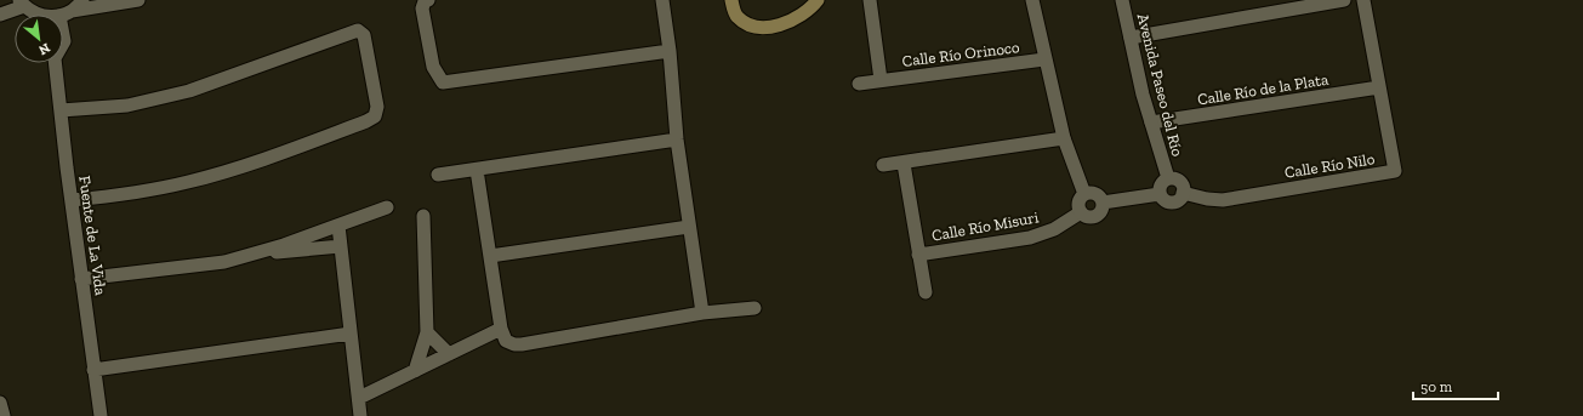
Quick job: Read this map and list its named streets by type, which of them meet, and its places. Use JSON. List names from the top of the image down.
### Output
{
  "streets": {
    "street": [
      "Calle Río Orinoco",
      "Avenida Paseo del Río",
      "Calle Río de la Plata",
      "Calle Río Nilo",
      "Calle Río Misuri",
      "Fuente de La Vida"
    ]
  },
  "crossings": [
    ["Avenida Paseo del Río", "Calle Río de la Plata"],
    ["Avenida Paseo del Río", "Calle Río Nilo"],
    ["Calle Río de la Plata", "Calle Río Nilo"]
  ],
  "scale_bar": "50 m",
  "north": "bottom right"
}
